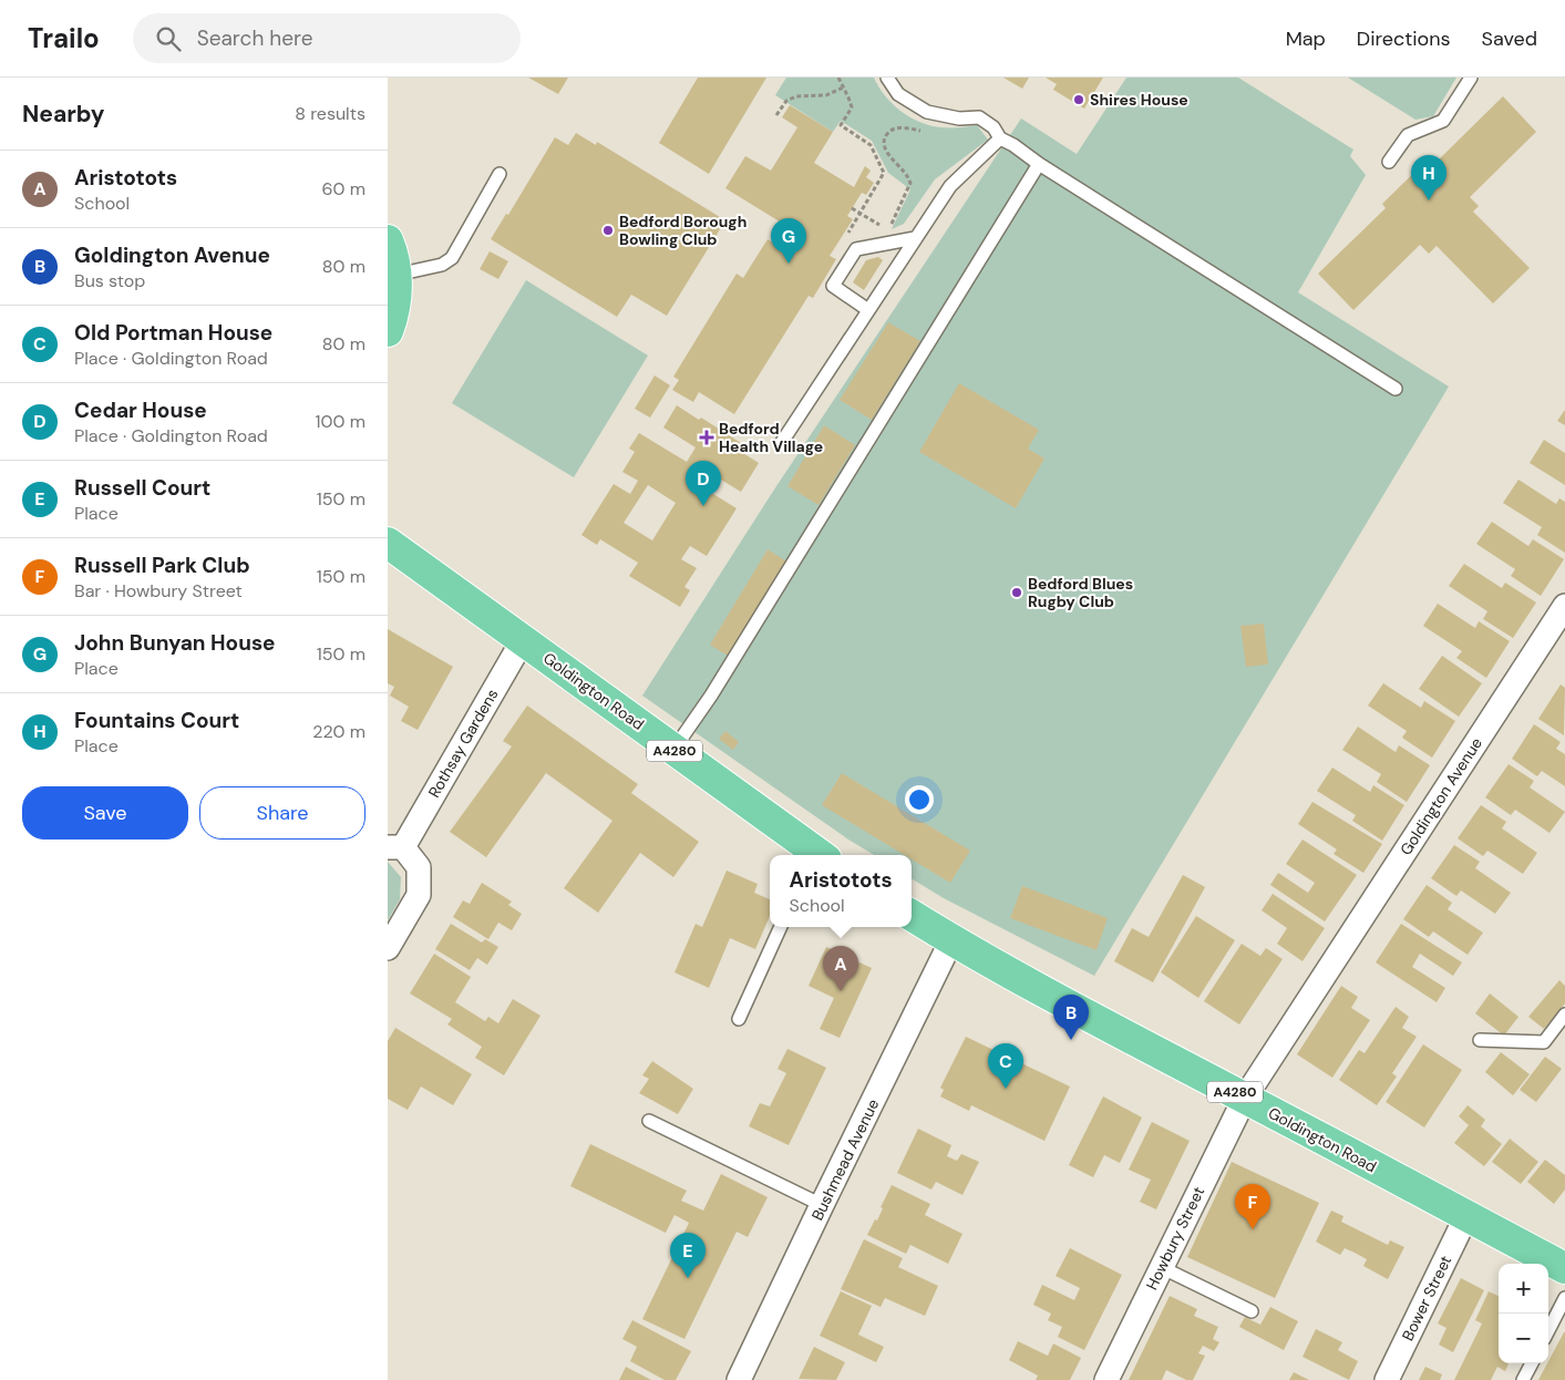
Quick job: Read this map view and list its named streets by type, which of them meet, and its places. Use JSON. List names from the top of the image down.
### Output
{
  "streets": {
    "main road": ["Goldington Road", "A4280"],
    "street": [
      "Rothsay Gardens",
      "Goldington Avenue",
      "Bushmead Avenue",
      "Howbury Street",
      "Bower Street"
    ]
  },
  "crossings": [
    ["Goldington Road", "Rothsay Gardens"],
    ["Goldington Road", "Goldington Avenue"],
    ["Goldington Road", "Bushmead Avenue"],
    ["Goldington Road", "Howbury Street"],
    ["Goldington Road", "Bower Street"],
    ["Goldington Avenue", "Howbury Street"]
  ],
  "places": {
    "other": ["Shires House", "Bedford Borough Bowling Club", "Bedford Blues Rugby Club"],
    "health": ["Bedford Health Village"]
  },
  "page": {
    "header": "Trailo",
    "search": "Search here",
    "nav": ["Map", "Directions", "Saved"],
    "heading": ["Nearby", "8 results"],
    "list": [
      {
        "mark": "A",
        "name": "Aristotots",
        "note": "School",
        "value": "60 m"
      },
      {
        "mark": "B",
        "name": "Goldington Avenue",
        "note": "Bus stop",
        "value": "80 m"
      },
      {
        "mark": "C",
        "name": "Old Portman House",
        "note": "Place · Goldington Road",
        "value": "80 m"
      },
      {
        "mark": "D",
        "name": "Cedar House",
        "note": "Place · Goldington Road",
        "value": "100 m"
      },
      {
        "mark": "E",
        "name": "Russell Court",
        "note": "Place",
        "value": "150 m"
      },
      {
        "mark": "F",
        "name": "Russell Park Club",
        "note": "Bar · Howbury Street",
        "value": "150 m"
      },
      {
        "mark": "G",
        "name": "John Bunyan House",
        "note": "Place",
        "value": "150 m"
      },
      {
        "mark": "H",
        "name": "Fountains Court",
        "note": "Place",
        "value": "220 m"
      }
    ],
    "pins": [
      "H",
      "G",
      "D",
      "A",
      "B",
      "C",
      "F",
      "E"
    ],
    "buttons": ["Save", "Share"],
    "popup": ["Aristotots", "School"],
    "map_buttons": ["+", "−"]
  }
}
